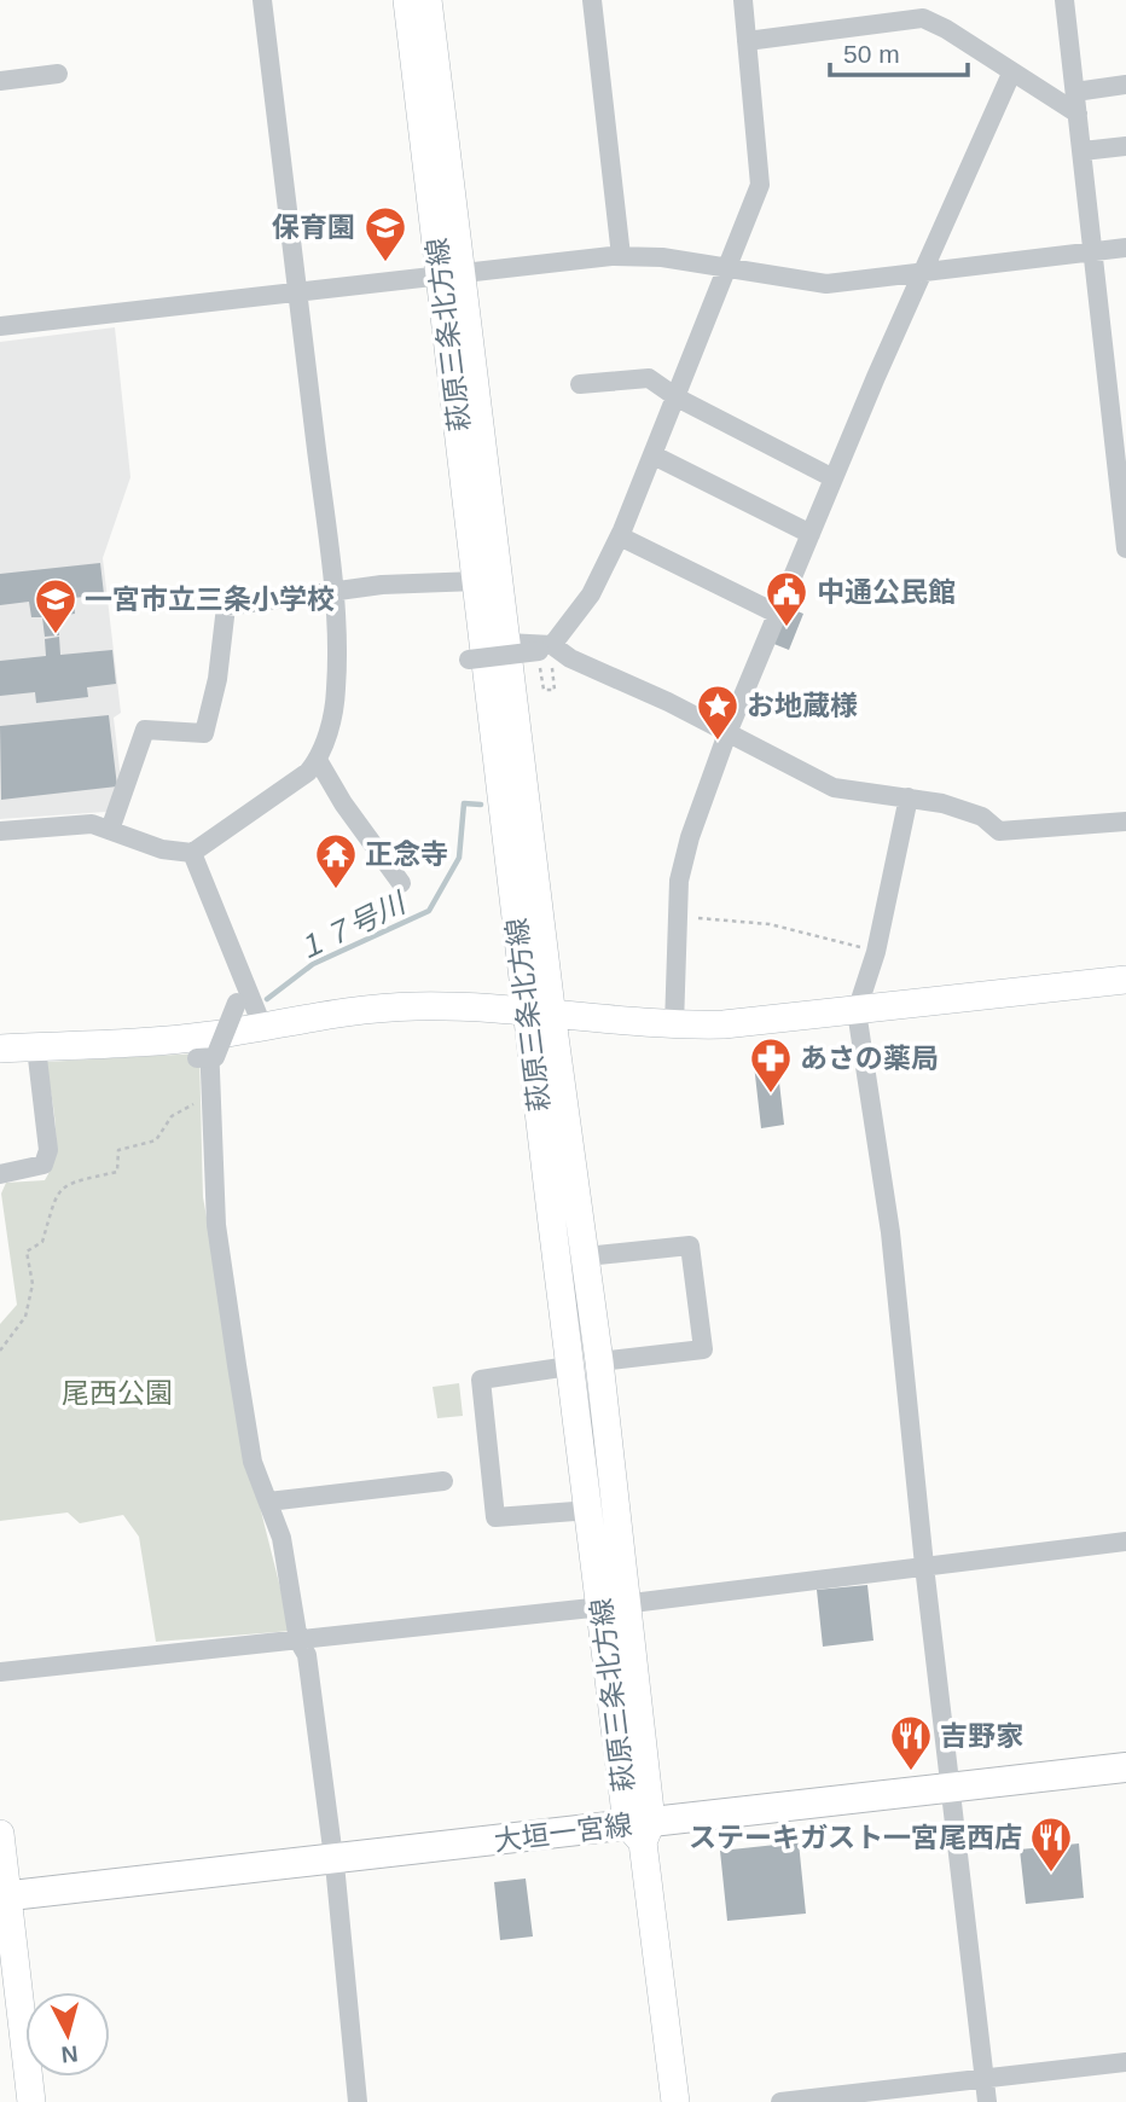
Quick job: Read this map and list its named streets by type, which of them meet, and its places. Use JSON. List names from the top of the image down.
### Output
{
  "streets": {
    "main road": ["萩原三条北方線", "大垣一宮線"]
  },
  "crossings": [
    ["萩原三条北方線", "大垣一宮線"]
  ],
  "water": ["１７号川"],
  "parks": ["尾西公園"],
  "places": {
    "school or university": ["保育園", "一宮市立三条小学校"],
    "public building": ["中通公民館"],
    "place": ["お地蔵様"],
    "temple": ["正念寺"],
    "pharmacy": ["あさの薬局"],
    "restaurant": ["吉野家", "ステーキガスト一宮尾西店"]
  },
  "scale_bar": "50 m",
  "north": "bottom"
}
